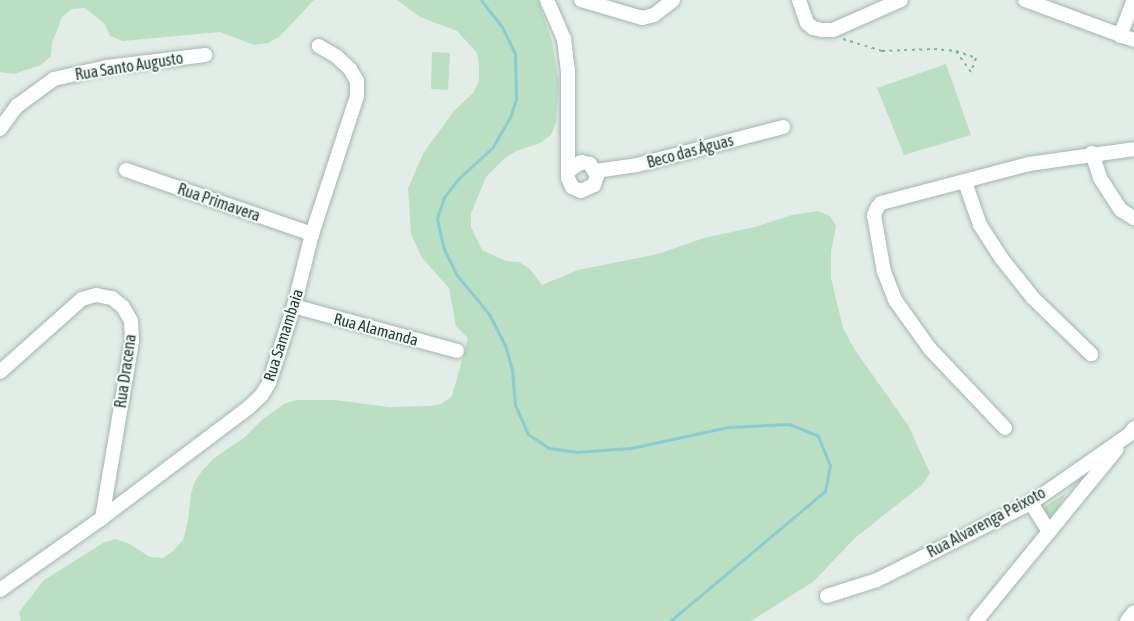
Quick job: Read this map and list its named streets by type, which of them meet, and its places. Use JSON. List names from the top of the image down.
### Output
{
  "streets": {
    "street": [
      "Rua Santo Augusto",
      "Beco das Águas",
      "Rua Primavera",
      "Rua Alamanda",
      "Rua Samambaia",
      "Rua Dracena",
      "Rua Alvarenga Peixoto"
    ]
  },
  "crossings": [
    ["Rua Primavera", "Rua Samambaia"],
    ["Rua Alamanda", "Rua Samambaia"],
    ["Rua Samambaia", "Rua Dracena"]
  ]
}
